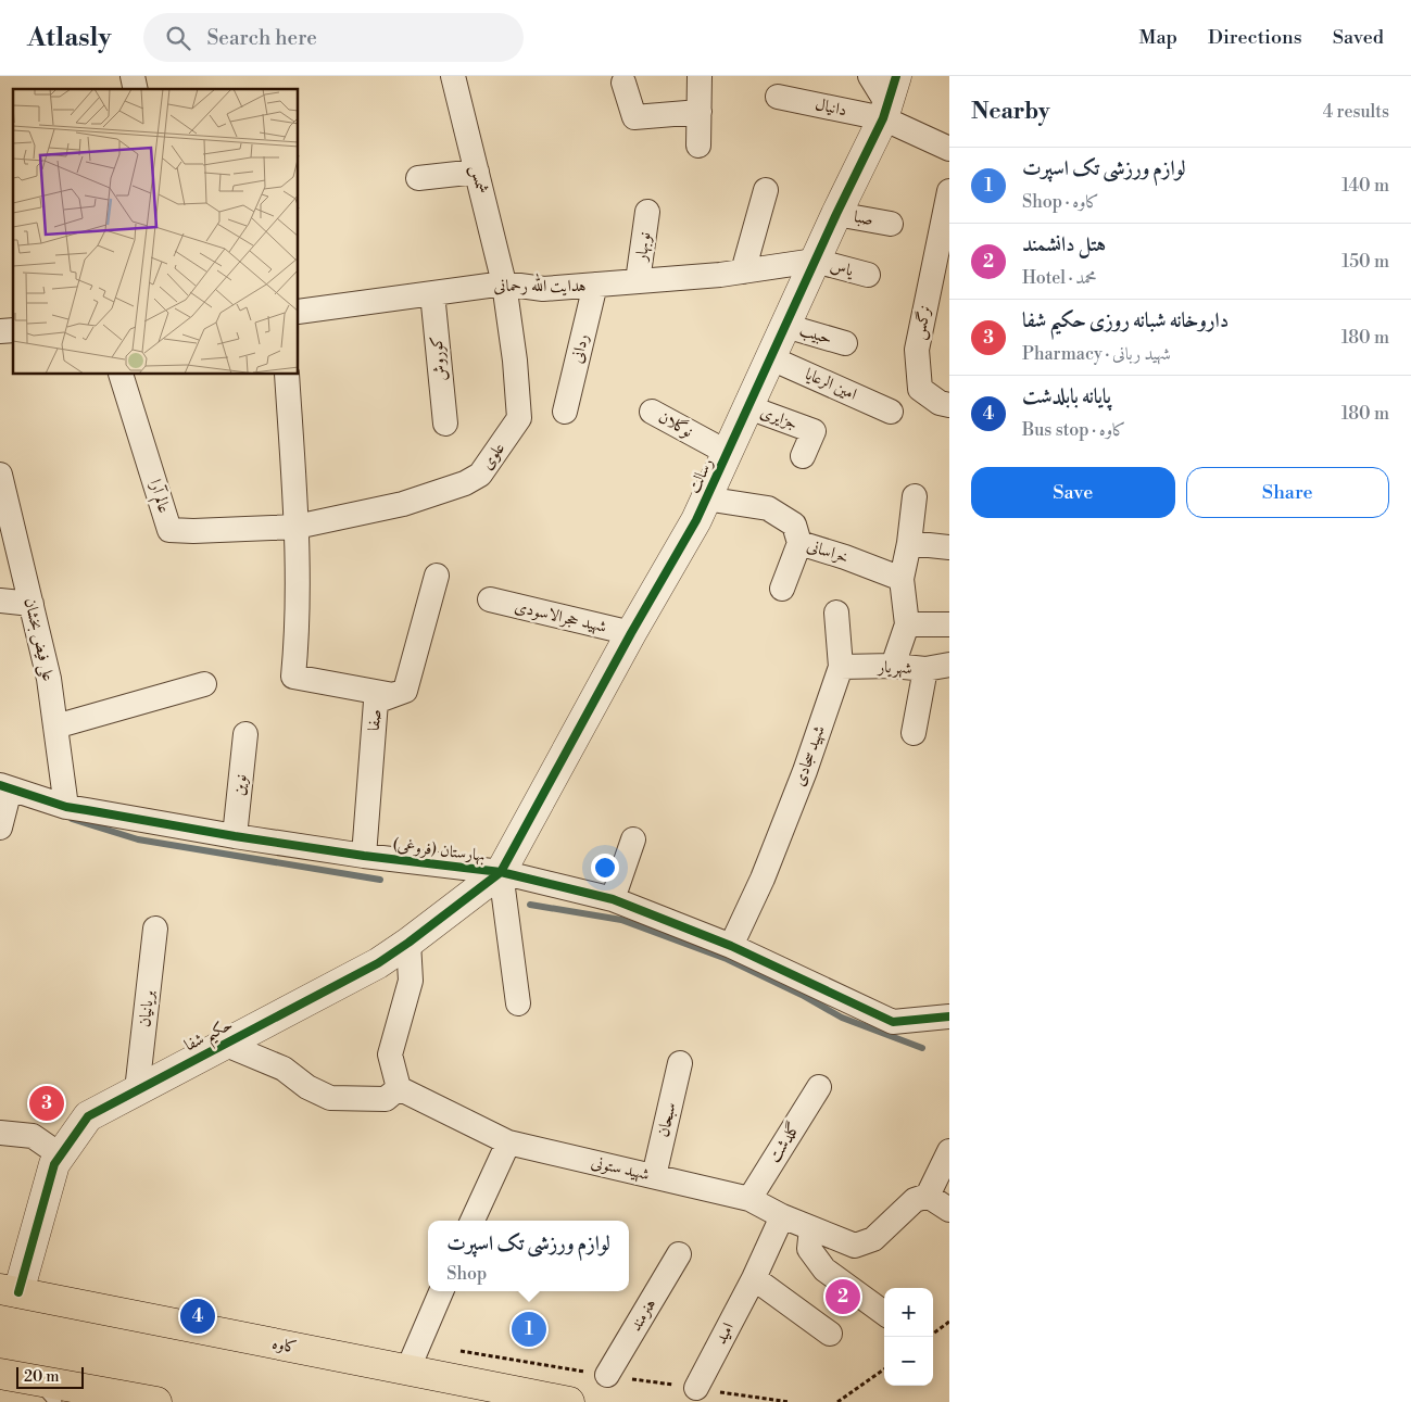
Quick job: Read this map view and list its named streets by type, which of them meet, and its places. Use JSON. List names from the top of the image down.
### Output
{
  "streets": {
    "main road": ["کاوه"],
    "street": [
      "دانیال",
      "شمس",
      "صبا",
      "نوبهار",
      "یاس",
      "هدایت الله رحمانی",
      "نرگس",
      "حبیب",
      "ردانی",
      "کوروش",
      "امین الرعایا",
      "جزایری",
      "نوگلان",
      "علوی",
      "رسالت",
      "عالم آرا",
      "خراسانی",
      "شهید حجرالاسودی",
      "علی فیض بخشان",
      "شهریار",
      "صفا",
      "شهید سجادی",
      "نوین",
      "بهارستان (فروغی)",
      "بریانیان",
      "حکیم شفا",
      "سبحان",
      "گلدشت",
      "شهید ستونی",
      "هنرمند",
      "امید"
    ]
  },
  "crossings": [
    ["دانیال", "رسالت"],
    ["شمس", "هدایت الله رحمانی"],
    ["شمس", "علوی"],
    ["صبا", "رسالت"],
    ["نوبهار", "هدایت الله رحمانی"],
    ["یاس", "هدایت الله رحمانی"],
    ["یاس", "رسالت"],
    ["هدایت الله رحمانی", "ردانی"],
    ["هدایت الله رحمانی", "کوروش"],
    ["هدایت الله رحمانی", "علوی"],
    ["هدایت الله رحمانی", "رسالت"],
    ["حبیب", "رسالت"],
    ["امین الرعایا", "رسالت"],
    ["جزایری", "رسالت"],
    ["نوگلان", "رسالت"],
    ["علوی", "عالم آرا"],
    ["رسالت", "خراسانی"],
    ["رسالت", "شهید حجرالاسودی"],
    ["رسالت", "بهارستان (فروغی)"],
    ["رسالت", "حکیم شفا"],
    ["علی فیض بخشان", "بهارستان (فروغی)"],
    ["شهریار", "شهید سجادی"],
    ["صفا", "بهارستان (فروغی)"],
    ["شهید سجادی", "بهارستان (فروغی)"],
    ["نوین", "بهارستان (فروغی)"],
    ["بهارستان (فروغی)", "حکیم شفا"],
    ["بریانیان", "حکیم شفا"],
    ["حکیم شفا", "کاوه"],
    ["سبحان", "شهید ستونی"],
    ["گلدشت", "شهید ستونی"],
    ["شهید ستونی", "امید"]
  ],
  "scale_bar": "20 m",
  "page": {
    "header": "Atlasly",
    "search": "Search here",
    "nav": ["Map", "Directions", "Saved"],
    "heading": ["Nearby", "4 results"],
    "list": [
      {
        "mark": "1",
        "name": "لوازم ورزشی تک اسپرت",
        "note": "Shop · کاوه",
        "value": "140 m"
      },
      {
        "mark": "2",
        "name": "هتل دانشمند",
        "note": "Hotel · محمد",
        "value": "150 m"
      },
      {
        "mark": "3",
        "name": "داروخانه شبانه‌ روزی حکیم شفا",
        "note": "Pharmacy · شهید ربانی",
        "value": "180 m"
      },
      {
        "mark": "4",
        "name": "پایانه بابلدشت",
        "note": "Bus stop · کاوه",
        "value": "180 m"
      }
    ],
    "buttons": ["Save", "Share"],
    "pins": [
      "3",
      "2",
      "4",
      "1"
    ],
    "popup": ["لوازم ورزشی تک اسپرت", "Shop"],
    "map_buttons": ["+", "−"],
    "scale": "20 m"
  }
}
